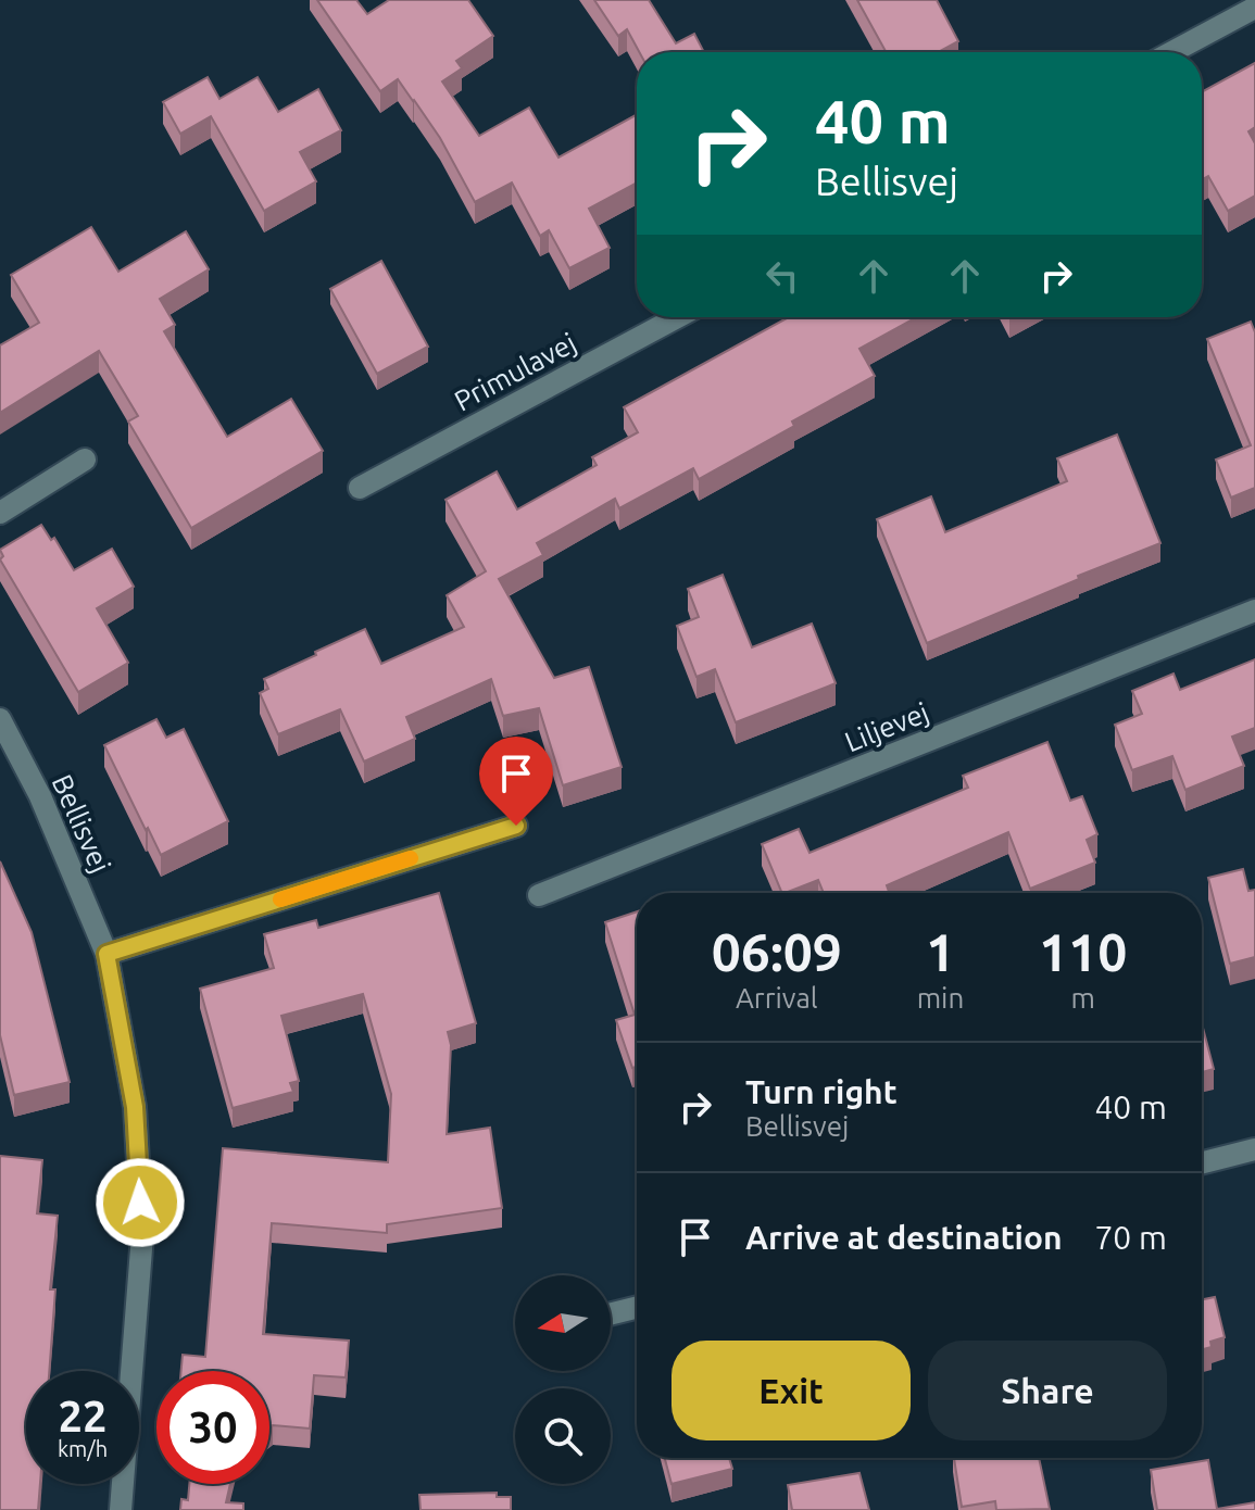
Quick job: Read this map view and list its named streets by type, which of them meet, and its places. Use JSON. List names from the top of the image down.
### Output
{
  "streets": {
    "street": ["Primulavej", "Liljevej", "Bellisvej"]
  },
  "north": "left",
  "page": {
    "turn": ["40 m", "Bellisvej"],
    "eta": [
      "06:09",
      "Arrival",
      "1",
      "min",
      "110",
      "m"
    ],
    "list": [
      {
        "name": "Turn right",
        "note": "Bellisvej",
        "value": "40 m"
      },
      {
        "name": "Arrive at destination",
        "value": "70 m"
      }
    ],
    "buttons": ["Exit", "Share"],
    "speed": "22 km/h",
    "limit": "30"
  }
}
